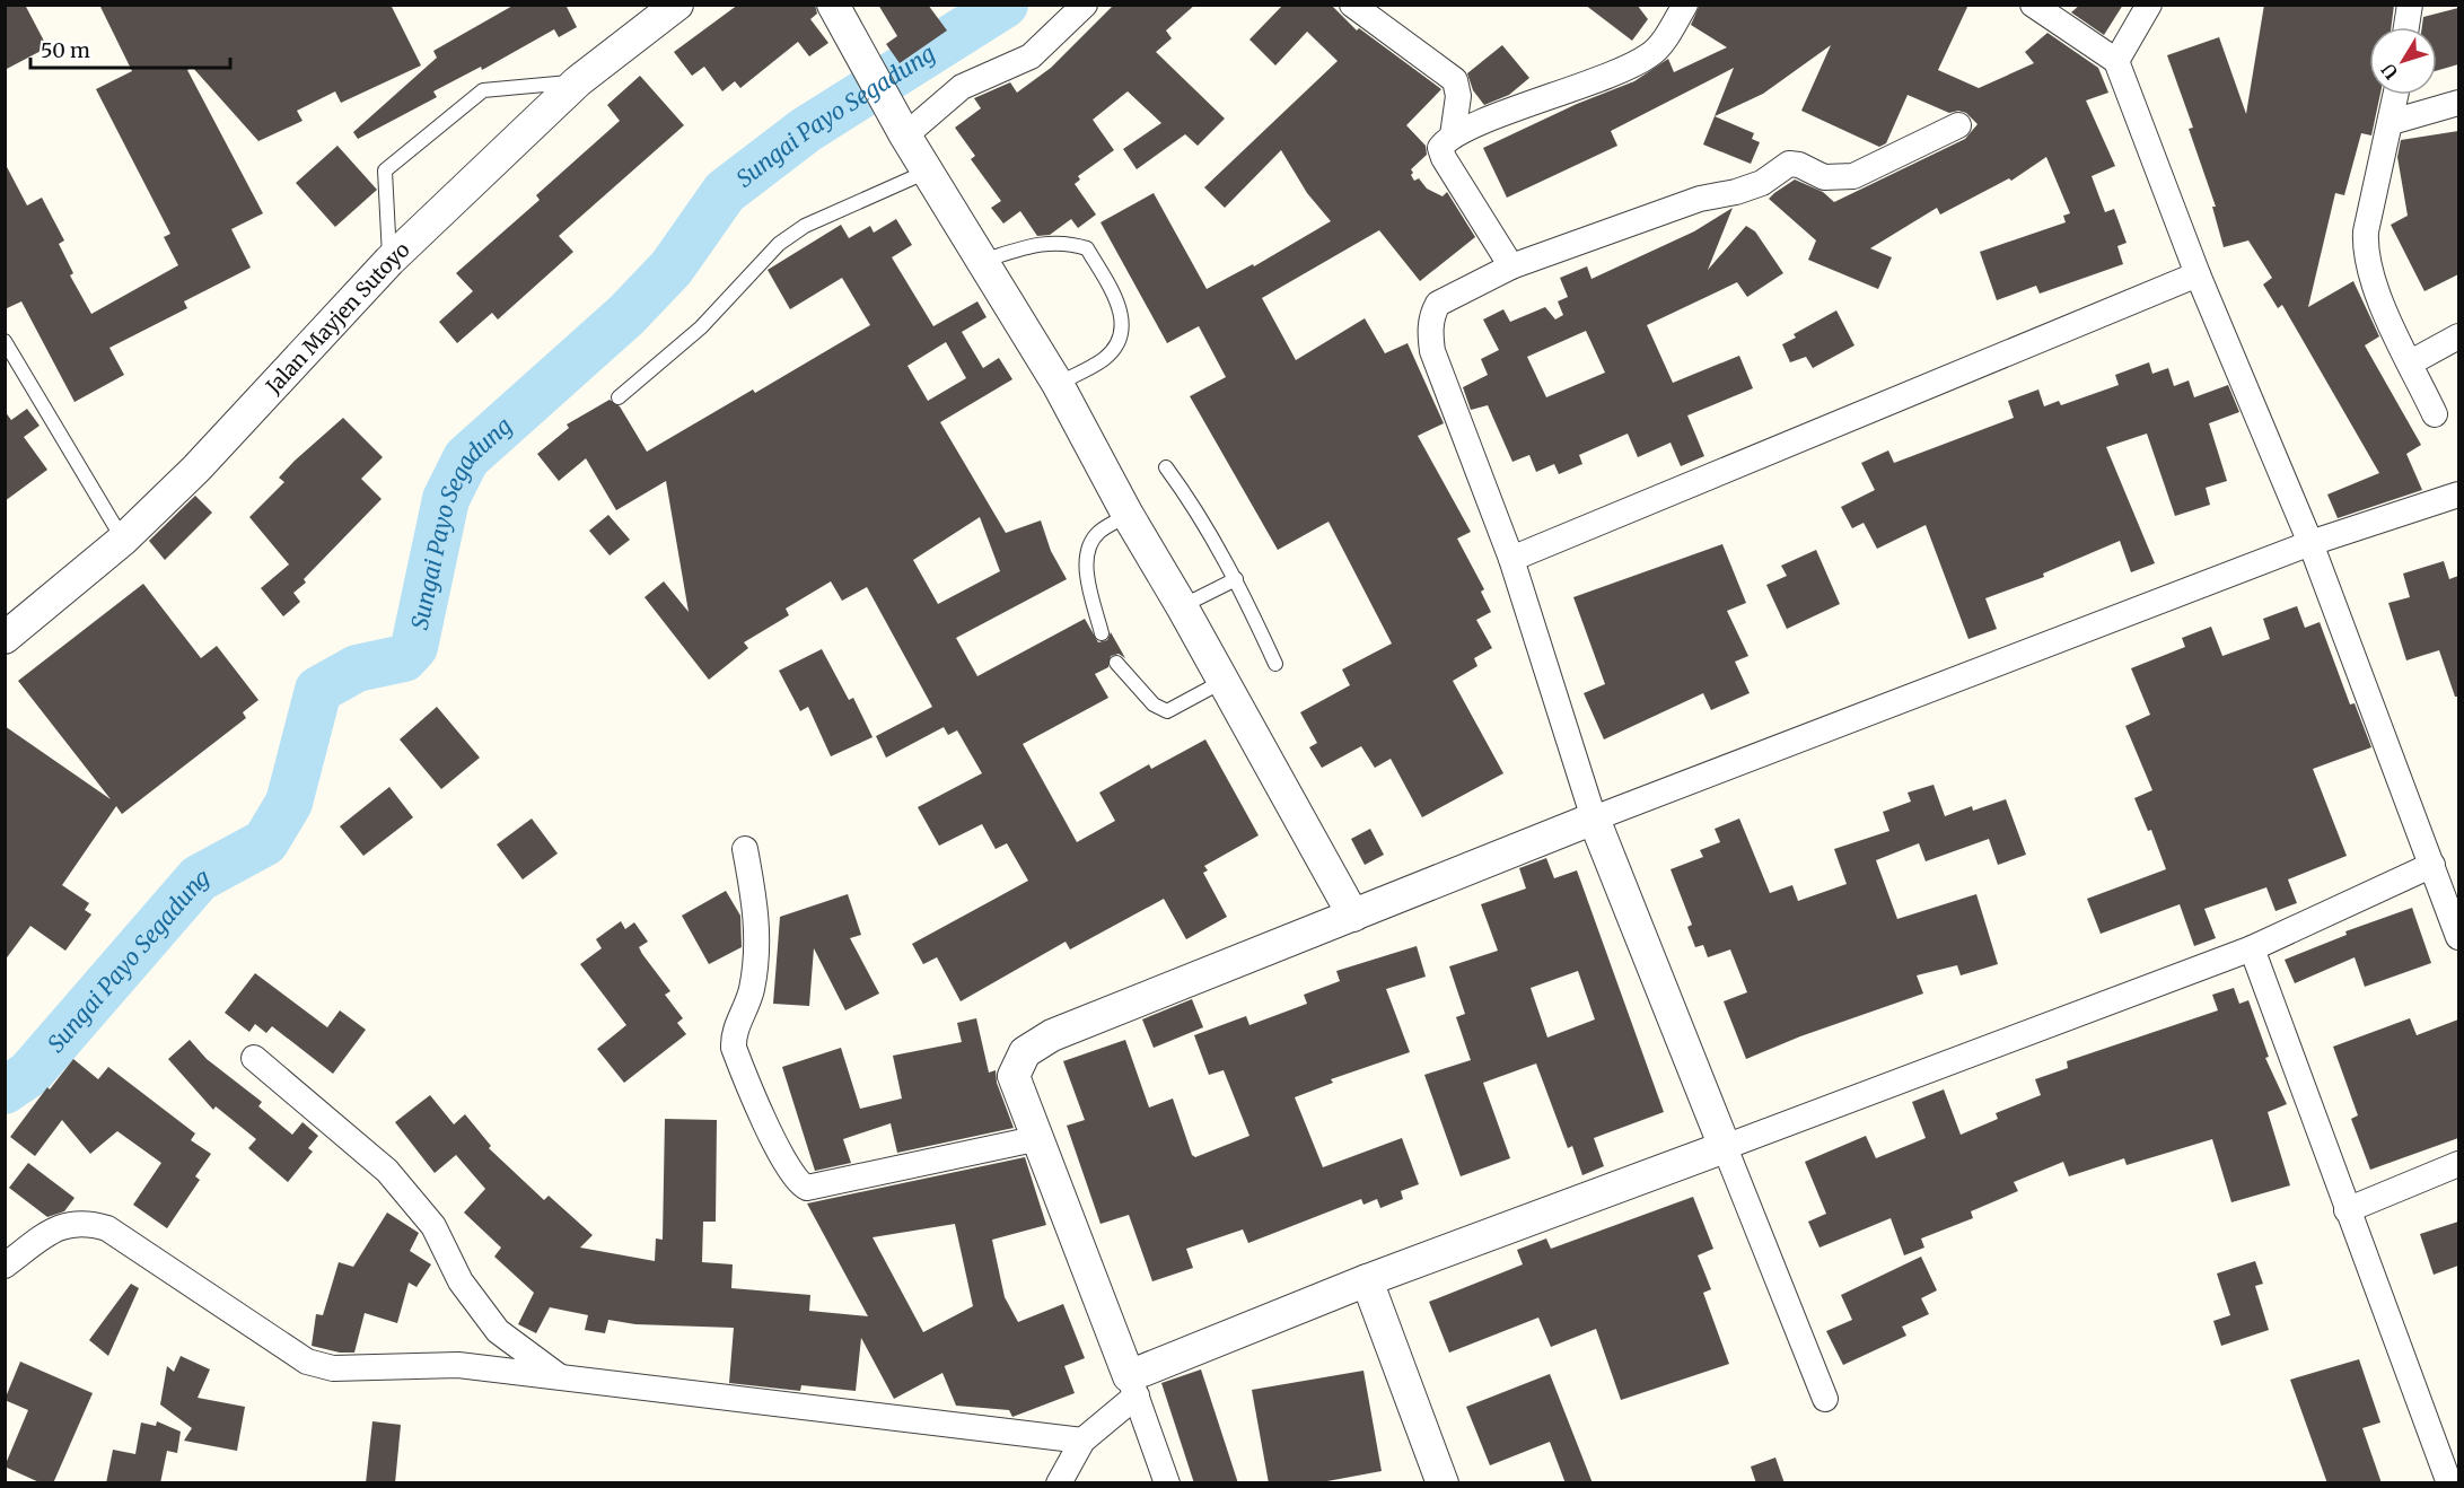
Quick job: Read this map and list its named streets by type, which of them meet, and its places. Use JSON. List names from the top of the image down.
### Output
{
  "streets": {
    "street": ["Jalan Mayjen Sutoyo"]
  },
  "water": ["Sungai Payo Segadung"],
  "scale_bar": "50 m",
  "north": "bottom left"
}
